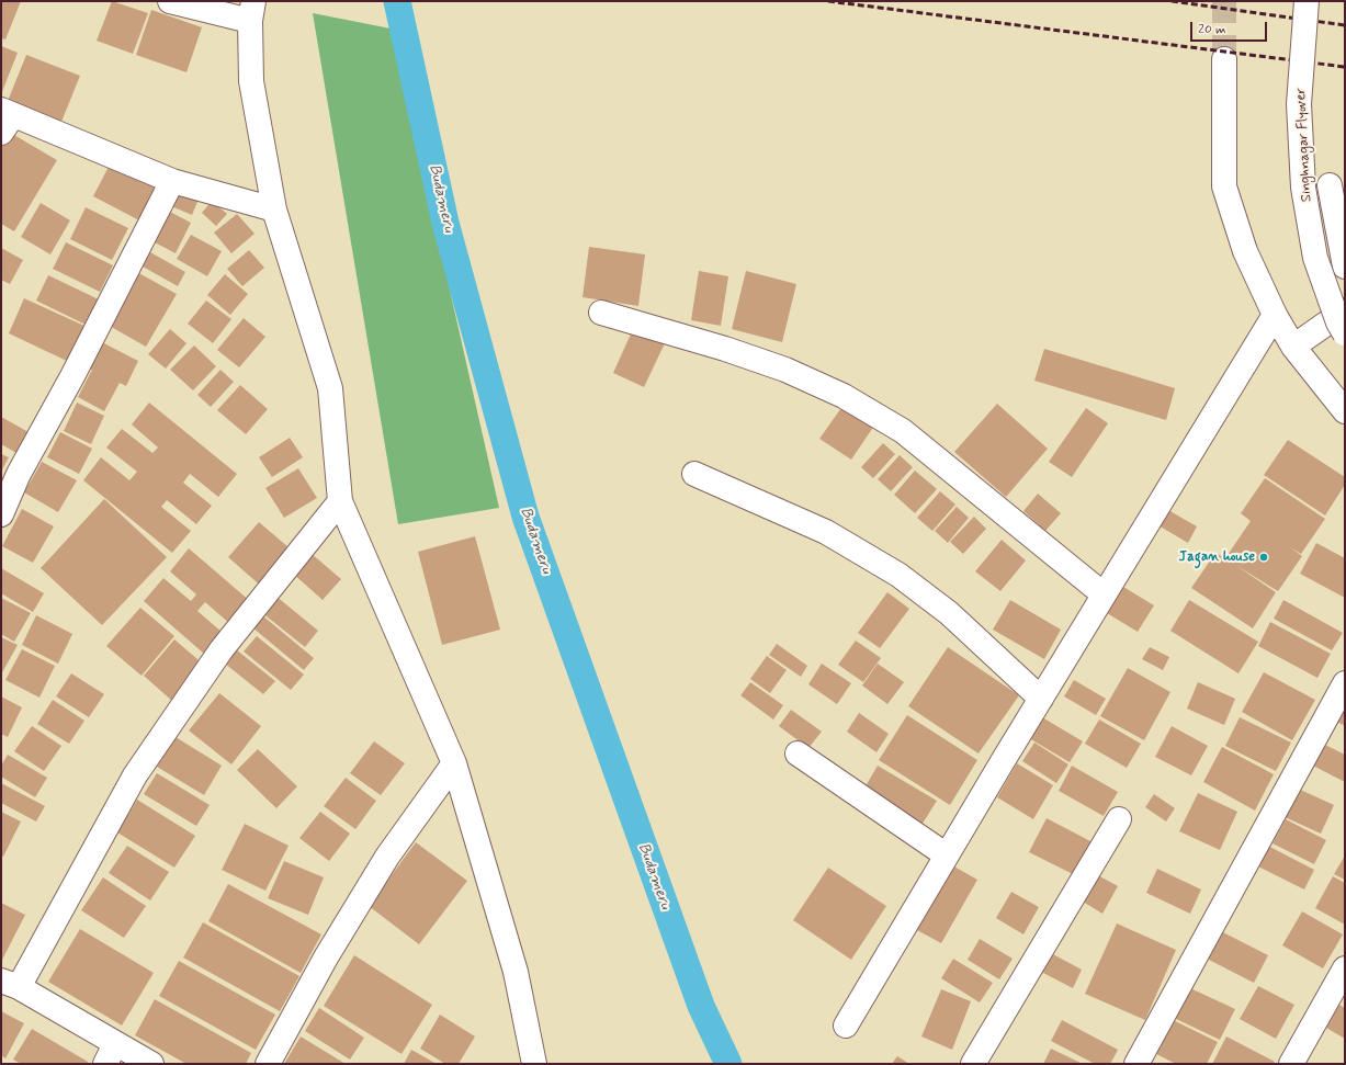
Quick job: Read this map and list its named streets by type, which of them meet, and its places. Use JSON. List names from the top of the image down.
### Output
{
  "streets": {
    "street": ["Singhnagar Flyover"]
  },
  "water": ["Budameru"],
  "places": ["Jagan house"],
  "scale_bar": "20 m"
}
